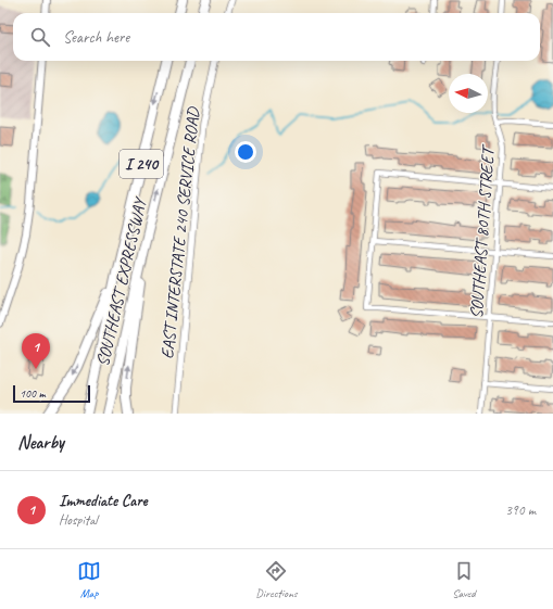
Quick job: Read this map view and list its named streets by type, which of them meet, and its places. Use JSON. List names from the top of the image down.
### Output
{
  "streets": {
    "highway": ["I 240", "SOUTHEAST EXPRESSWAY"],
    "street": ["EAST INTERSTATE 240 SERVICE ROAD", "SOUTHEAST 80TH STREET"]
  },
  "scale_bar": "100 m",
  "north": "left",
  "page": {
    "search": "Search here",
    "pins": "1",
    "scale": "100 m",
    "heading": "Nearby",
    "list": [
      {
        "mark": "1",
        "name": "Immediate Care",
        "note": "Hospital",
        "value": "390 m"
      }
    ],
    "nav": ["Map", "Directions", "Saved"]
  }
}
